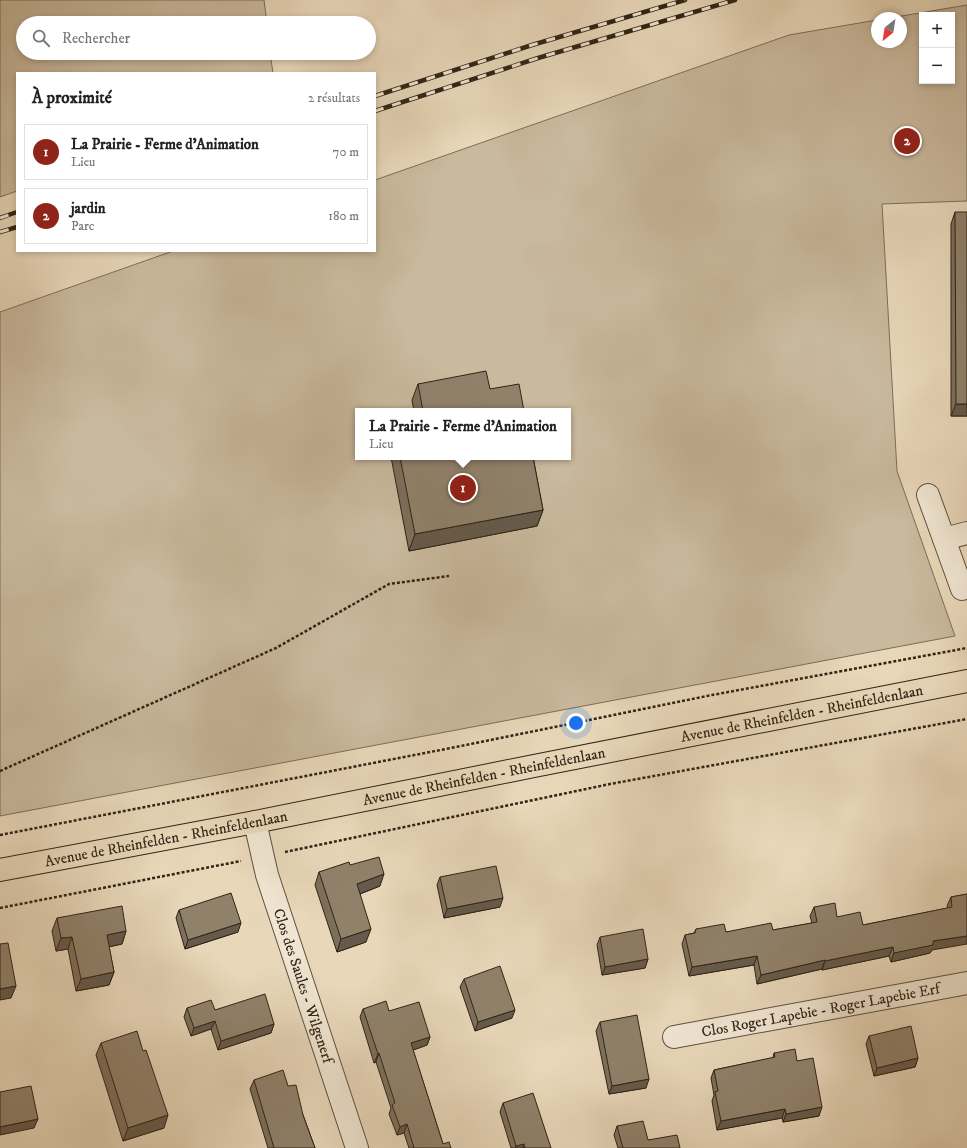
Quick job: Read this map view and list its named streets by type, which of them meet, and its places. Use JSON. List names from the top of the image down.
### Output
{
  "streets": {
    "main road": ["Avenue de Rheinfelden - Rheinfeldenlaan"],
    "street": ["Clos des Saules - Wilgenerf", "Clos Roger Lapebie - Roger Lapebie Erf"]
  },
  "crossings": [
    ["Avenue de Rheinfelden - Rheinfeldenlaan", "Clos des Saules - Wilgenerf"]
  ],
  "north": "bottom left",
  "page": {
    "map_buttons": ["+", "−"],
    "search": "Rechercher",
    "heading": ["À proximité", "2 résultats"],
    "list": [
      {
        "mark": "1",
        "name": "La Prairie - Ferme d'Animation",
        "note": "Lieu",
        "value": "70 m"
      },
      {
        "mark": "2",
        "name": "jardin",
        "note": "Parc",
        "value": "180 m"
      }
    ],
    "pins": ["2", "1"],
    "popup": ["La Prairie - Ferme d'Animation", "Lieu"]
  }
}
